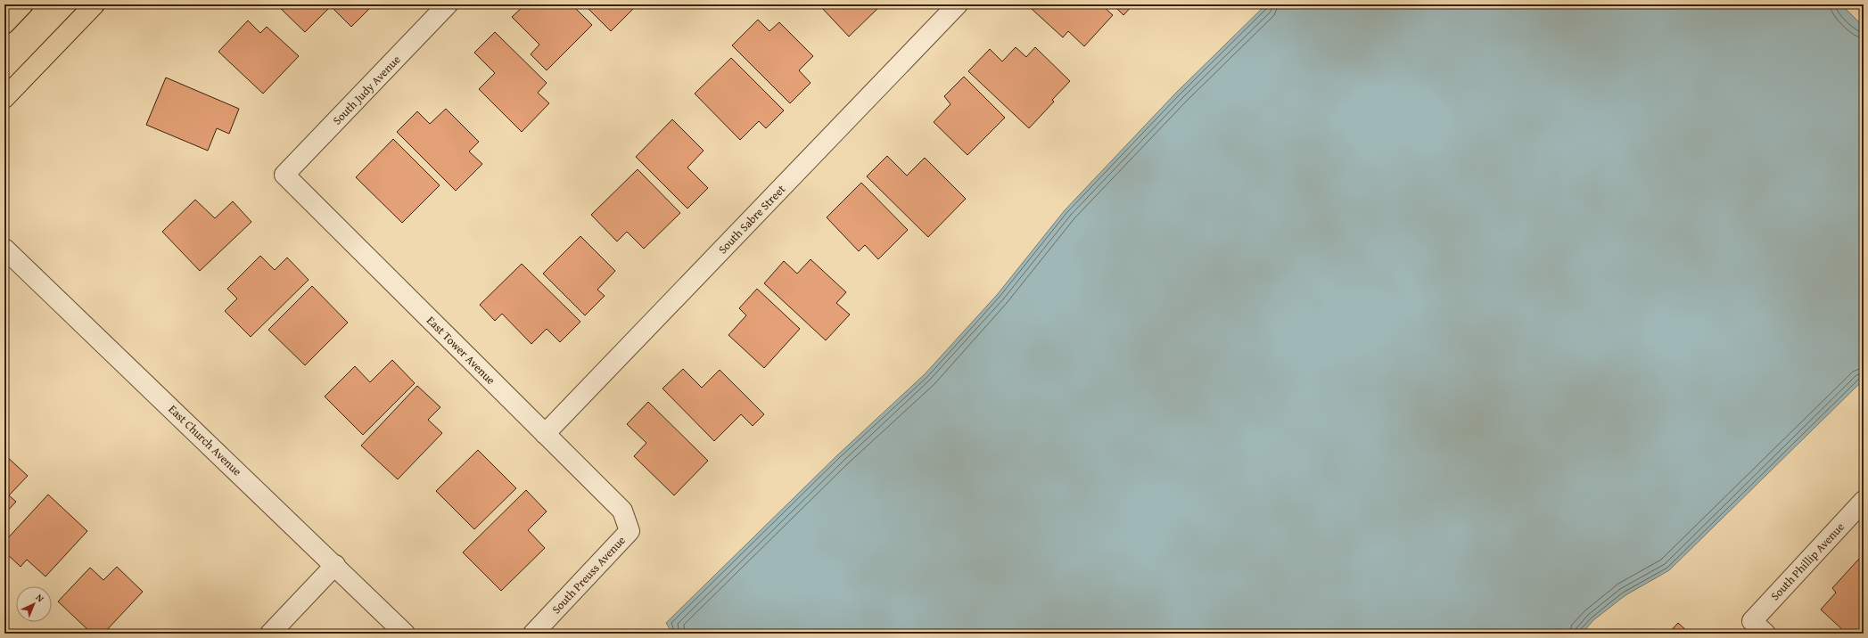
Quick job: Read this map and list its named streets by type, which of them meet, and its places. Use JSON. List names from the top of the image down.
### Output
{
  "streets": {
    "street": [
      "South Judy Avenue",
      "South Sabre Street",
      "East Tower Avenue",
      "East Church Avenue",
      "South Phillip Avenue",
      "South Preuss Avenue"
    ]
  },
  "crossings": [
    ["South Judy Avenue", "East Tower Avenue"],
    ["South Sabre Street", "East Tower Avenue"],
    ["East Tower Avenue", "South Preuss Avenue"]
  ],
  "north": "top right"
}
